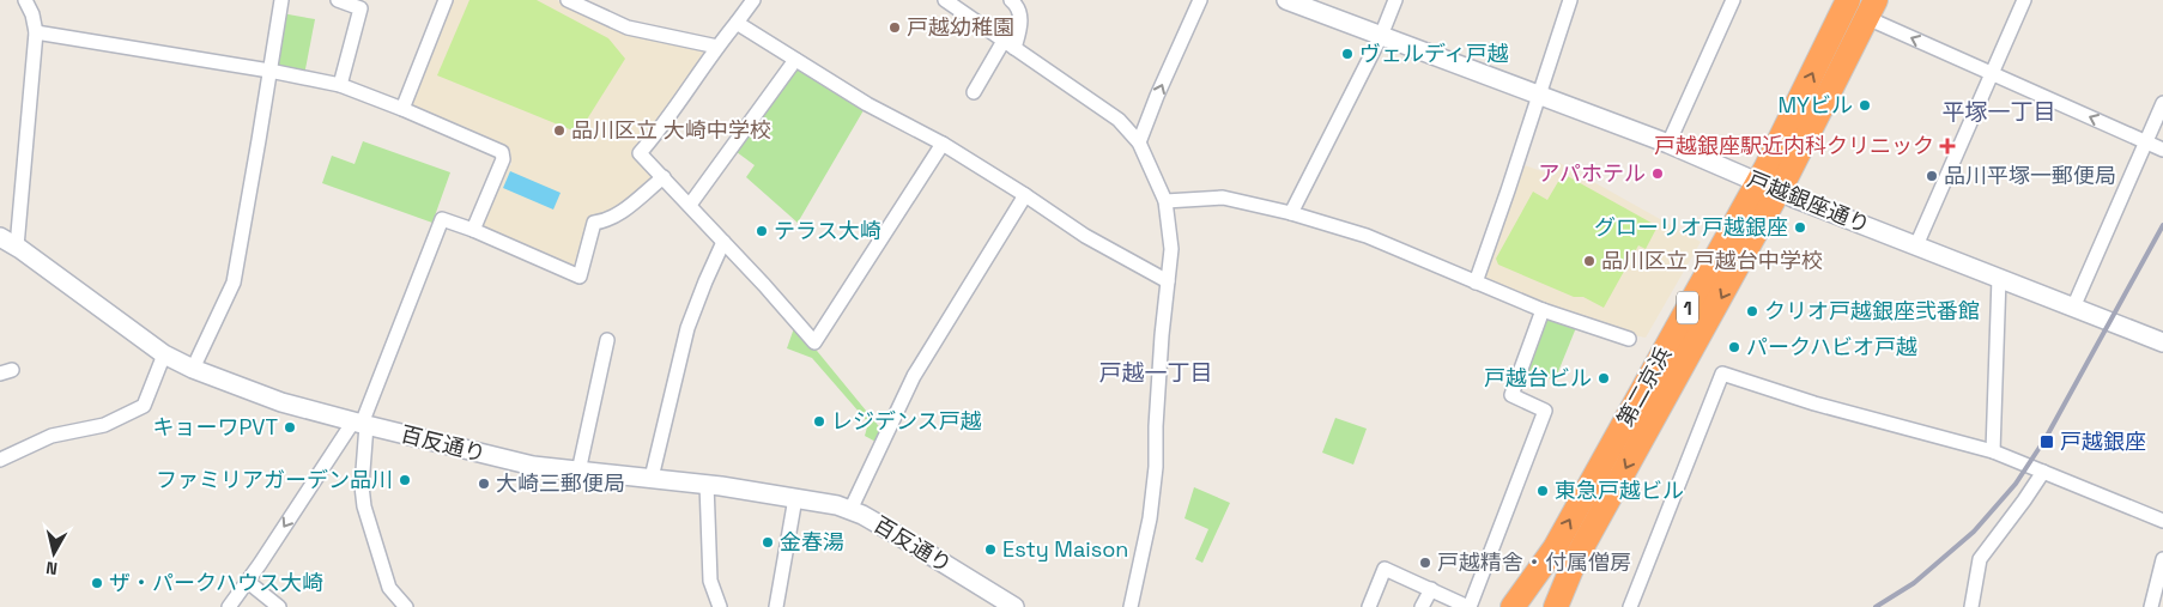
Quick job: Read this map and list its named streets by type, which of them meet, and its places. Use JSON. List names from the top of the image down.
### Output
{
  "streets": {
    "highway": ["1", "第二京浜"],
    "street": ["戸越銀座通り", "百反通り"]
  },
  "crossings": [
    ["戸越銀座通り", "第二京浜"]
  ],
  "districts": ["平塚一丁目", "戸越一丁目"],
  "places": {
    "other": [
      "戸越幼稚園",
      "ヴェルディ戸越",
      "MYビル",
      "品川区立 大崎中学校",
      "アパホテル",
      "品川平塚一郵便局",
      "グローリオ戸越銀座",
      "テラス大崎",
      "品川区立 戸越台中学校",
      "クリオ戸越銀座弐番館",
      "パークハビオ戸越",
      "戸越台ビル",
      "レジデンス戸越",
      "キョーワPVT",
      "ファミリアガーデン品川",
      "大崎三郵便局",
      "東急戸越ビル",
      "金春湯",
      "Esty Maison",
      "戸越精舎・付属僧房",
      "ザ・パークハウス大崎"
    ],
    "health": ["戸越銀座駅近内科クリニック"],
    "transit": ["戸越銀座"]
  },
  "north": "bottom"
}
